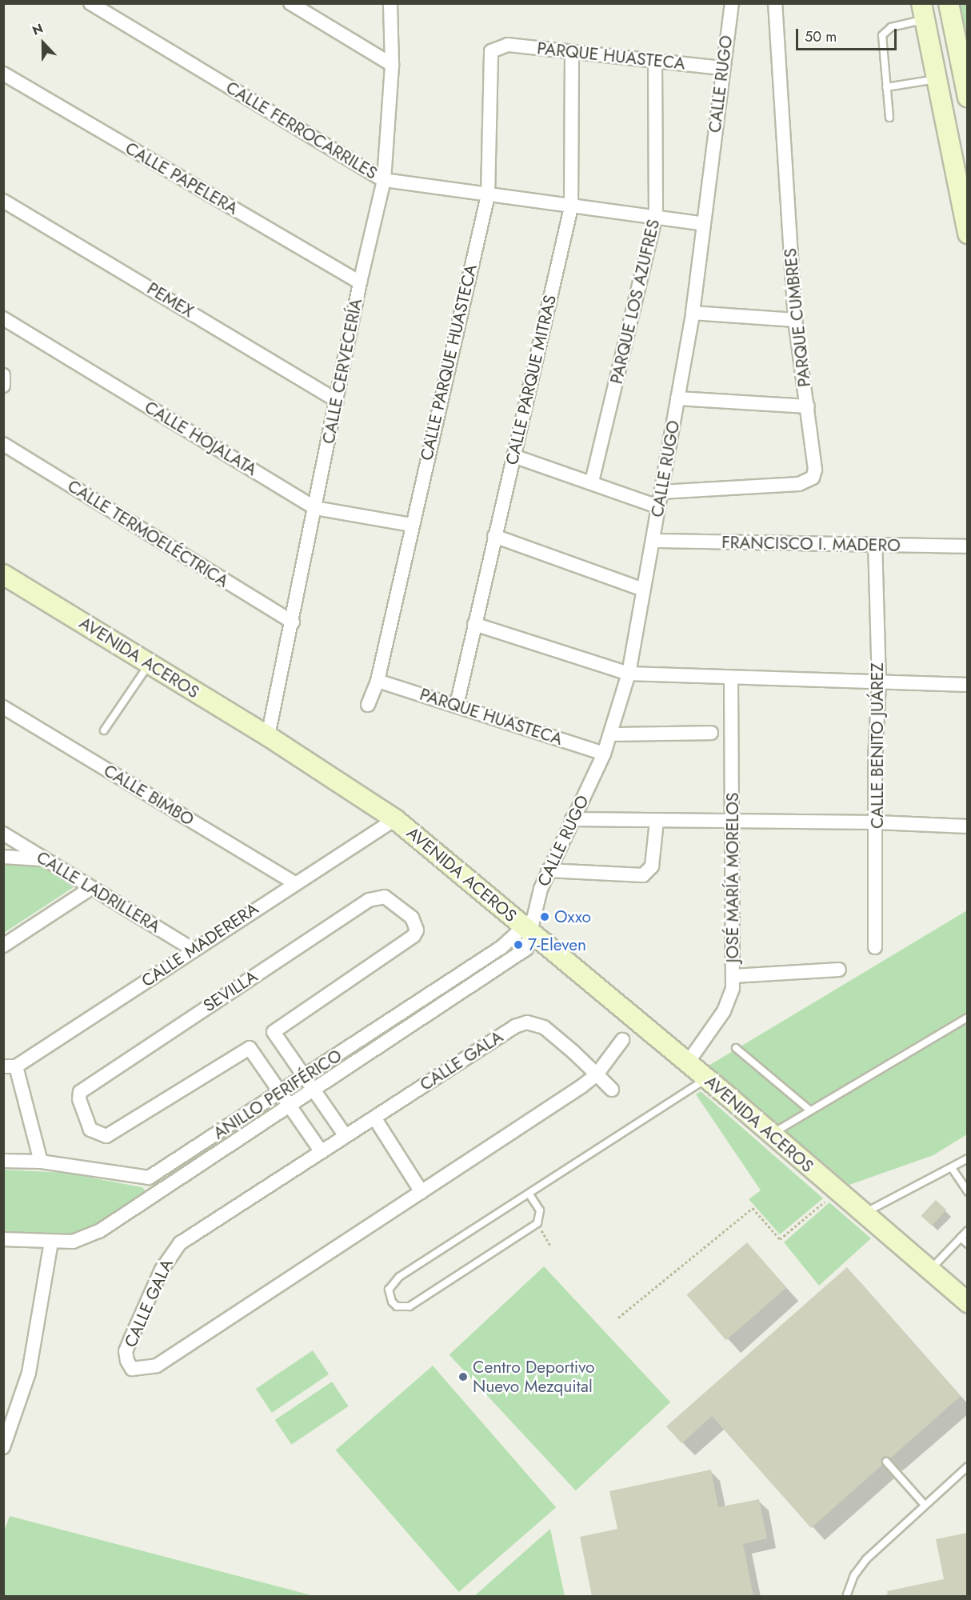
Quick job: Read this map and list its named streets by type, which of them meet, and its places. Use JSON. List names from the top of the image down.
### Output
{
  "streets": {
    "street": [
      "PARQUE HUASTECA",
      "CALLE RUGO",
      "CALLE FERROCARRILES",
      "CALLE PAPELERA",
      "PEMEX",
      "PARQUE LOS AZUFRES",
      "PARQUE CUMBRES",
      "CALLE PARQUE HUASTECA",
      "CALLE CERVECERÍA",
      "CALLE PARQUE MITRAS",
      "CALLE HOJALATA",
      "CALLE TERMOELÉCTRICA",
      "FRANCISCO I. MADERO",
      "AVENIDA ACEROS",
      "CALLE BENITO JUÁREZ",
      "CALLE BIMBO",
      "JOSÉ MARÍA MORELOS",
      "CALLE LADRILLERA",
      "CALLE MADERERA",
      "SEVILLA",
      "CALLE GALA",
      "ANILLO PERIFÉRICO"
    ]
  },
  "crossings": [
    ["PARQUE HUASTECA", "CALLE RUGO"],
    ["PARQUE HUASTECA", "PARQUE LOS AZUFRES"],
    ["PARQUE HUASTECA", "CALLE PARQUE HUASTECA"],
    ["PARQUE HUASTECA", "CALLE PARQUE MITRAS"],
    ["CALLE RUGO", "CALLE FERROCARRILES"],
    ["CALLE RUGO", "PARQUE CUMBRES"],
    ["CALLE RUGO", "FRANCISCO I. MADERO"],
    ["CALLE RUGO", "AVENIDA ACEROS"],
    ["CALLE RUGO", "ANILLO PERIFÉRICO"],
    ["CALLE FERROCARRILES", "PARQUE LOS AZUFRES"],
    ["CALLE FERROCARRILES", "CALLE PARQUE HUASTECA"],
    ["CALLE FERROCARRILES", "CALLE CERVECERÍA"],
    ["CALLE FERROCARRILES", "CALLE PARQUE MITRAS"],
    ["CALLE PAPELERA", "CALLE CERVECERÍA"],
    ["PEMEX", "CALLE CERVECERÍA"],
    ["CALLE PARQUE HUASTECA", "CALLE HOJALATA"],
    ["CALLE CERVECERÍA", "CALLE HOJALATA"],
    ["CALLE CERVECERÍA", "CALLE TERMOELÉCTRICA"],
    ["CALLE CERVECERÍA", "AVENIDA ACEROS"],
    ["FRANCISCO I. MADERO", "CALLE BENITO JUÁREZ"],
    ["AVENIDA ACEROS", "JOSÉ MARÍA MORELOS"],
    ["AVENIDA ACEROS", "CALLE MADERERA"],
    ["AVENIDA ACEROS", "ANILLO PERIFÉRICO"],
    ["CALLE BIMBO", "CALLE MADERERA"],
    ["CALLE LADRILLERA", "CALLE MADERERA"],
    ["SEVILLA", "ANILLO PERIFÉRICO"]
  ],
  "places": ["Oxxo", "7-Eleven", "Centro Deportivo Nuevo Mezquital"],
  "scale_bar": "50 m",
  "north": "top"
}
